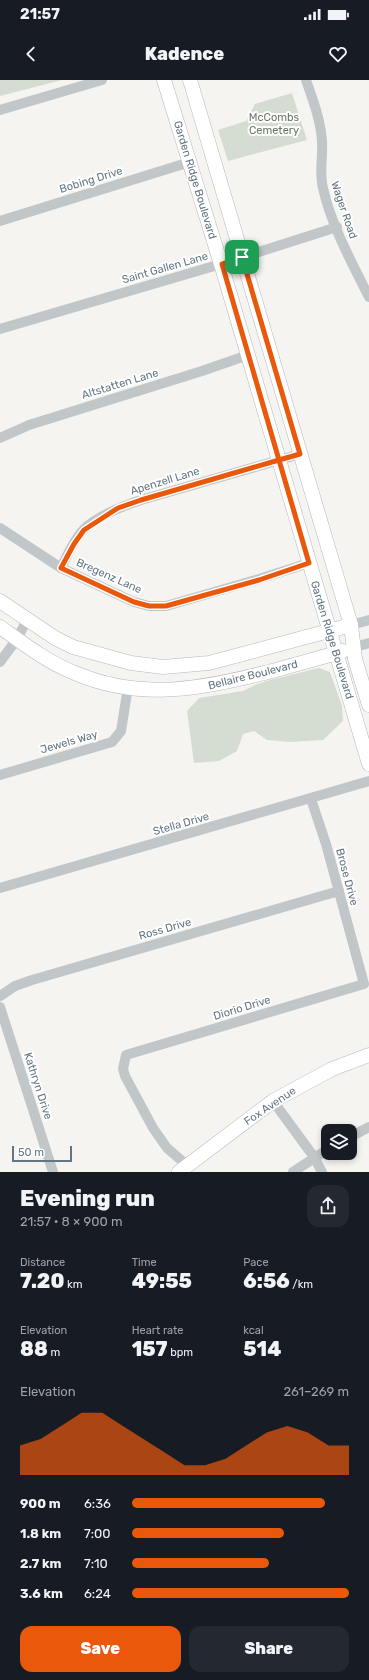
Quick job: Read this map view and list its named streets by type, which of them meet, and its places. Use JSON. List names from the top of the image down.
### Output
{
  "streets": {
    "main road": ["Garden Ridge Boulevard", "Bellaire Boulevard", "Fox Avenue"],
    "street": [
      "Bobing Drive",
      "Wager Road",
      "Saint Gallen Lane",
      "Altstatten Lane",
      "Apenzell Lane",
      "Bregenz Lane",
      "Jewels Way",
      "Stella Drive",
      "Brose Drive",
      "Ross Drive",
      "Diorio Drive",
      "Kathryn Drive"
    ]
  },
  "crossings": [
    ["Bobing Drive", "Garden Ridge Boulevard"],
    ["Garden Ridge Boulevard", "Saint Gallen Lane"],
    ["Garden Ridge Boulevard", "Altstatten Lane"],
    ["Garden Ridge Boulevard", "Apenzell Lane"],
    ["Garden Ridge Boulevard", "Bregenz Lane"],
    ["Garden Ridge Boulevard", "Bellaire Boulevard"],
    ["Wager Road", "Saint Gallen Lane"],
    ["Apenzell Lane", "Bregenz Lane"],
    ["Bellaire Boulevard", "Jewels Way"],
    ["Stella Drive", "Brose Drive"],
    ["Brose Drive", "Ross Drive"],
    ["Brose Drive", "Diorio Drive"],
    ["Diorio Drive", "Fox Avenue"]
  ],
  "parks": ["McCombs Cemetery"],
  "scale_bar": "50 m",
  "page": {
    "status": "21:57",
    "header": "Kadence",
    "scale": "50 m",
    "heading": ["Evening run", "21:57 · 8 × 900 m"],
    "stats": [
      ["Distance", "7.20 km"],
      ["Time", "49:55"],
      ["Pace", "6:56 /km"],
      ["Elevation", "88 m"],
      ["Heart rate", "157 bpm"],
      ["kcal", "514"]
    ],
    "chart": ["Elevation", "261–269 m"],
    "list": [
      {
        "name": "900 m",
        "note": "6:36"
      },
      {
        "name": "1.8 km",
        "note": "7:00"
      },
      {
        "name": "2.7 km",
        "note": "7:10"
      },
      {
        "name": "3.6 km",
        "note": "6:24"
      }
    ],
    "buttons": ["Save", "Share"]
  }
}
